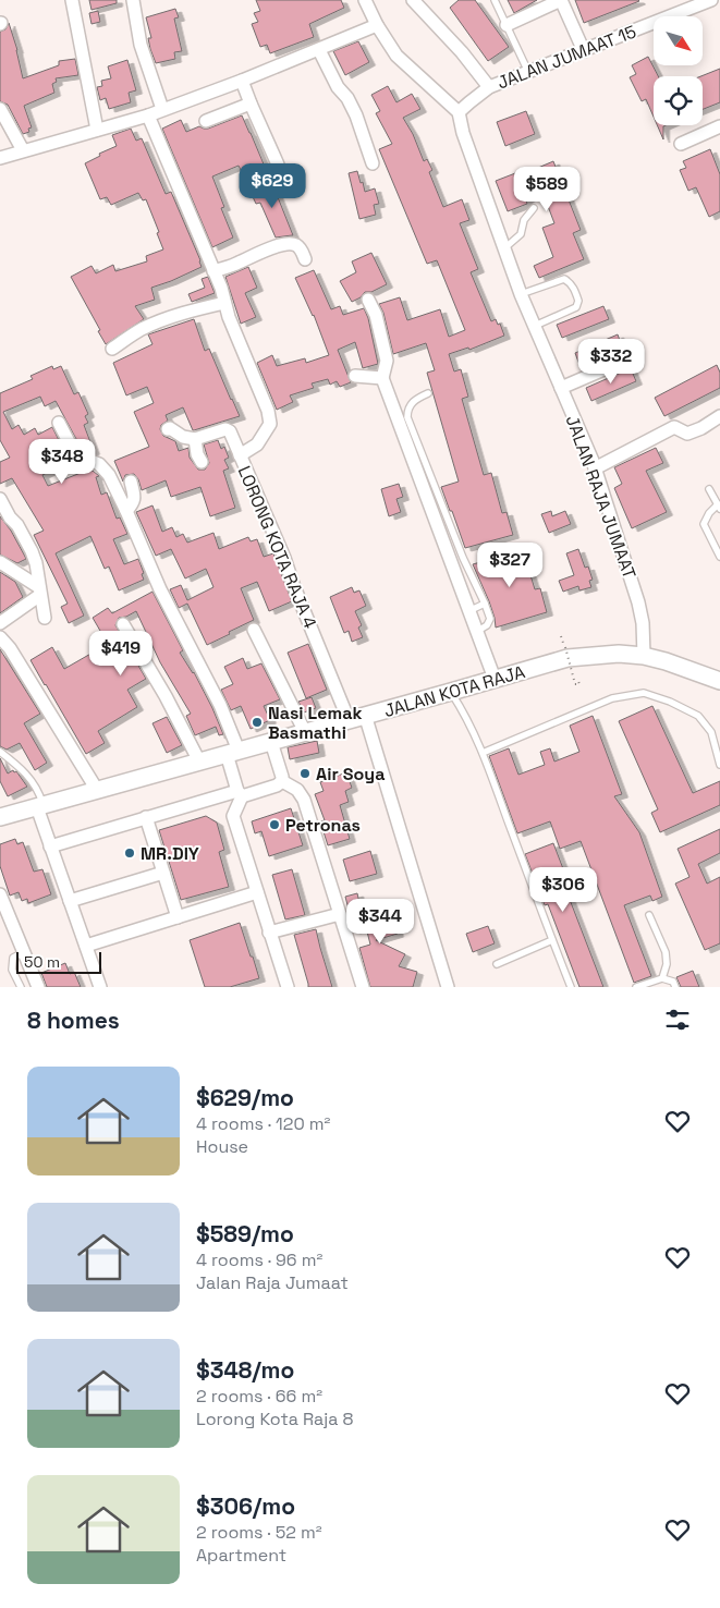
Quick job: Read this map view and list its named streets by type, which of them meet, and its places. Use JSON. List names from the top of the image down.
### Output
{
  "streets": {
    "main road": ["JALAN KOTA RAJA"],
    "street": ["JALAN JUMAAT 15", "JALAN RAJA JUMAAT", "LORONG KOTA RAJA 4"]
  },
  "crossings": [
    ["JALAN JUMAAT 15", "JALAN RAJA JUMAAT"],
    ["JALAN RAJA JUMAAT", "JALAN KOTA RAJA"],
    ["LORONG KOTA RAJA 4", "JALAN KOTA RAJA"]
  ],
  "places": [
    "Nasi Lemak Basmathi",
    "Air Soya",
    "Petronas",
    "MR.DIY"
  ],
  "scale_bar": "50 m",
  "north": "bottom right",
  "page": {
    "price": [
      "$629",
      "$589",
      "$332",
      "$348",
      "$327",
      "$419",
      "$306",
      "$344"
    ],
    "scale": "50 m",
    "heading": "8 homes",
    "list": [
      {
        "name": "$629/mo",
        "note": "4 rooms · 120 m² · House"
      },
      {
        "name": "$589/mo",
        "note": "4 rooms · 96 m² · Jalan Raja Jumaat"
      },
      {
        "name": "$348/mo",
        "note": "2 rooms · 66 m² · Lorong Kota Raja 8"
      },
      {
        "name": "$306/mo",
        "note": "2 rooms · 52 m² · Apartment"
      }
    ]
  }
}
